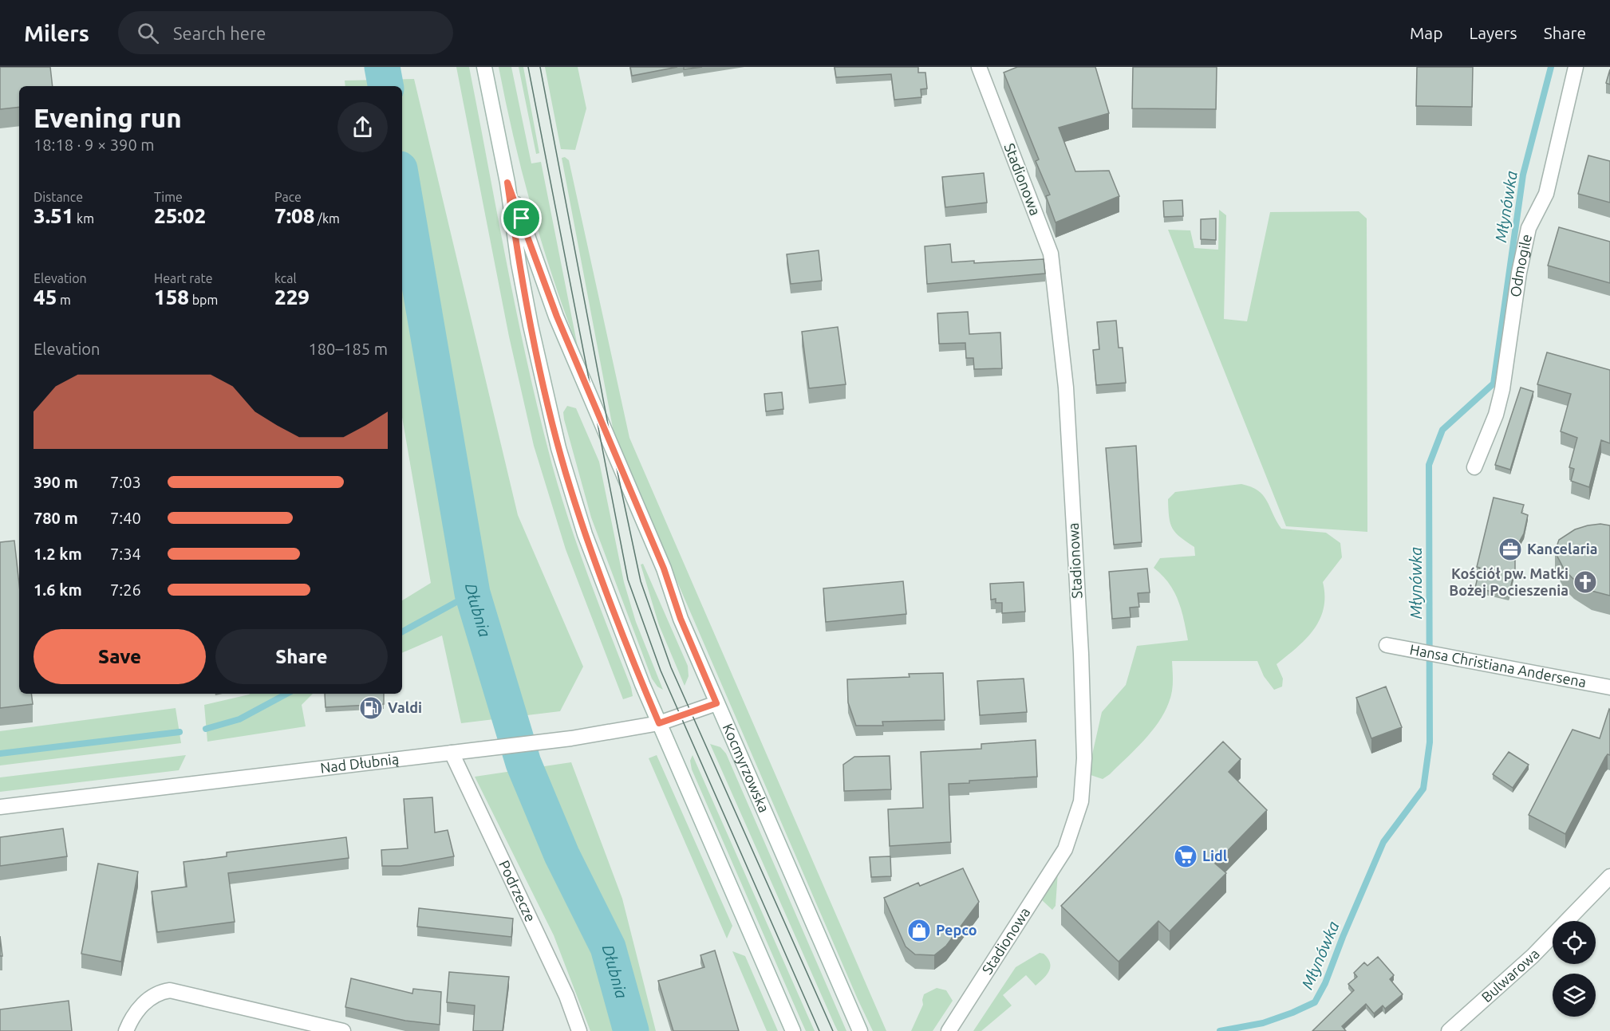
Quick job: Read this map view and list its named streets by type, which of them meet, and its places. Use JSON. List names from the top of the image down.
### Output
{
  "streets": {
    "street": [
      "Stadionowa",
      "Odmogile",
      "Hansa Christiana Andersena",
      "Nad Dłubnią",
      "Kocmyrzowska",
      "Podrzecze",
      "Bulwarowa"
    ]
  },
  "crossings": [
    ["Nad Dłubnią", "Kocmyrzowska"],
    ["Nad Dłubnią", "Podrzecze"]
  ],
  "water": ["Młynówka", "Dłubnia"],
  "places": {
    "office": ["Kancelaria"],
    "church": ["Kościół pw. Matki Bożej Pocieszenia"],
    "fuel station": ["Valdi"],
    "supermarket": ["Lidl"],
    "shop": ["Pepco"]
  },
  "page": {
    "header": "Milers",
    "search": "Search here",
    "nav": ["Map", "Layers", "Share"],
    "heading": ["Evening run", "18:18 · 9 × 390 m"],
    "stats": [
      ["Distance", "3.51 km"],
      ["Time", "25:02"],
      ["Pace", "7:08 /km"],
      ["Elevation", "45 m"],
      ["Heart rate", "158 bpm"],
      ["kcal", "229"]
    ],
    "chart": ["Elevation", "180–185 m"],
    "list": [
      {
        "name": "390 m",
        "note": "7:03"
      },
      {
        "name": "780 m",
        "note": "7:40"
      },
      {
        "name": "1.2 km",
        "note": "7:34"
      },
      {
        "name": "1.6 km",
        "note": "7:26"
      }
    ],
    "buttons": ["Save", "Share"]
  }
}
